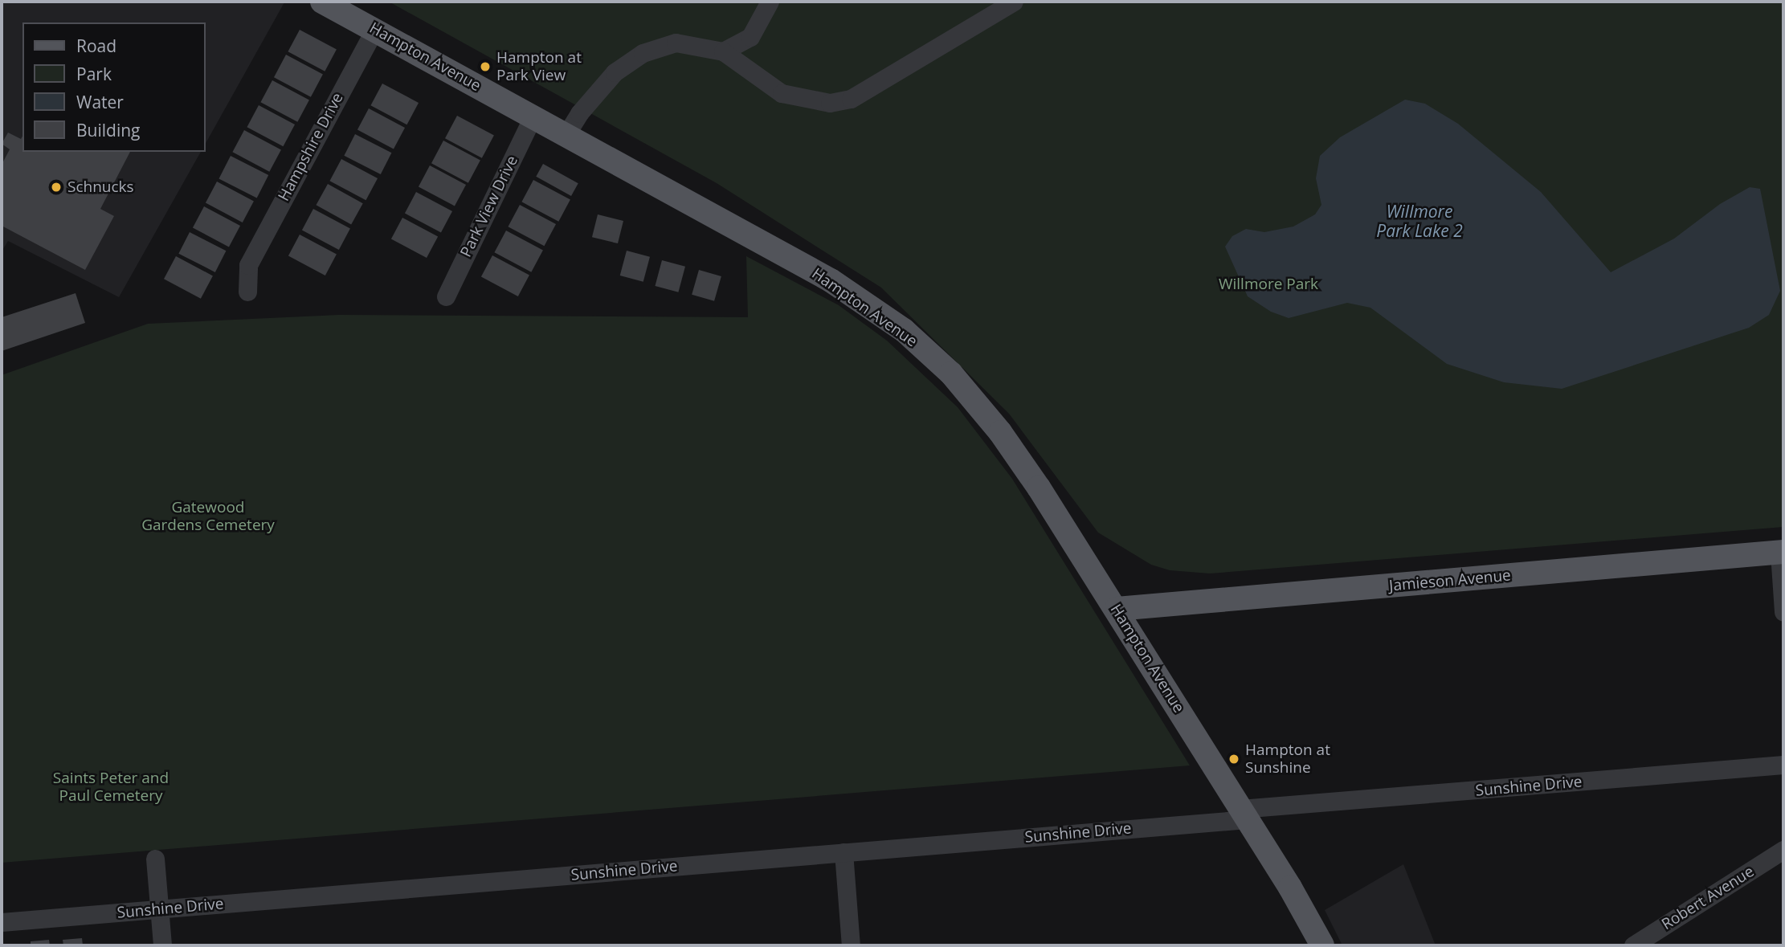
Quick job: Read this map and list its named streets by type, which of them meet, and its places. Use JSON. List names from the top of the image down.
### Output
{
  "streets": {
    "main road": ["Hampton Avenue", "Jamieson Avenue"],
    "street": [
      "Hampshire Drive",
      "Park View Drive",
      "Sunshine Drive",
      "Robert Avenue"
    ]
  },
  "crossings": [
    ["Hampton Avenue", "Hampshire Drive"],
    ["Hampton Avenue", "Park View Drive"],
    ["Hampton Avenue", "Jamieson Avenue"],
    ["Hampton Avenue", "Sunshine Drive"]
  ],
  "water": ["Willmore Park Lake 2"],
  "parks": ["Willmore Park", "Gatewood Gardens Cemetery", "Saints Peter and Paul Cemetery"],
  "places": ["Hampton at Park View", "Schnucks", "Hampton at Sunshine"],
  "legend": [
    "Road",
    "Park",
    "Water",
    "Building"
  ]
}
